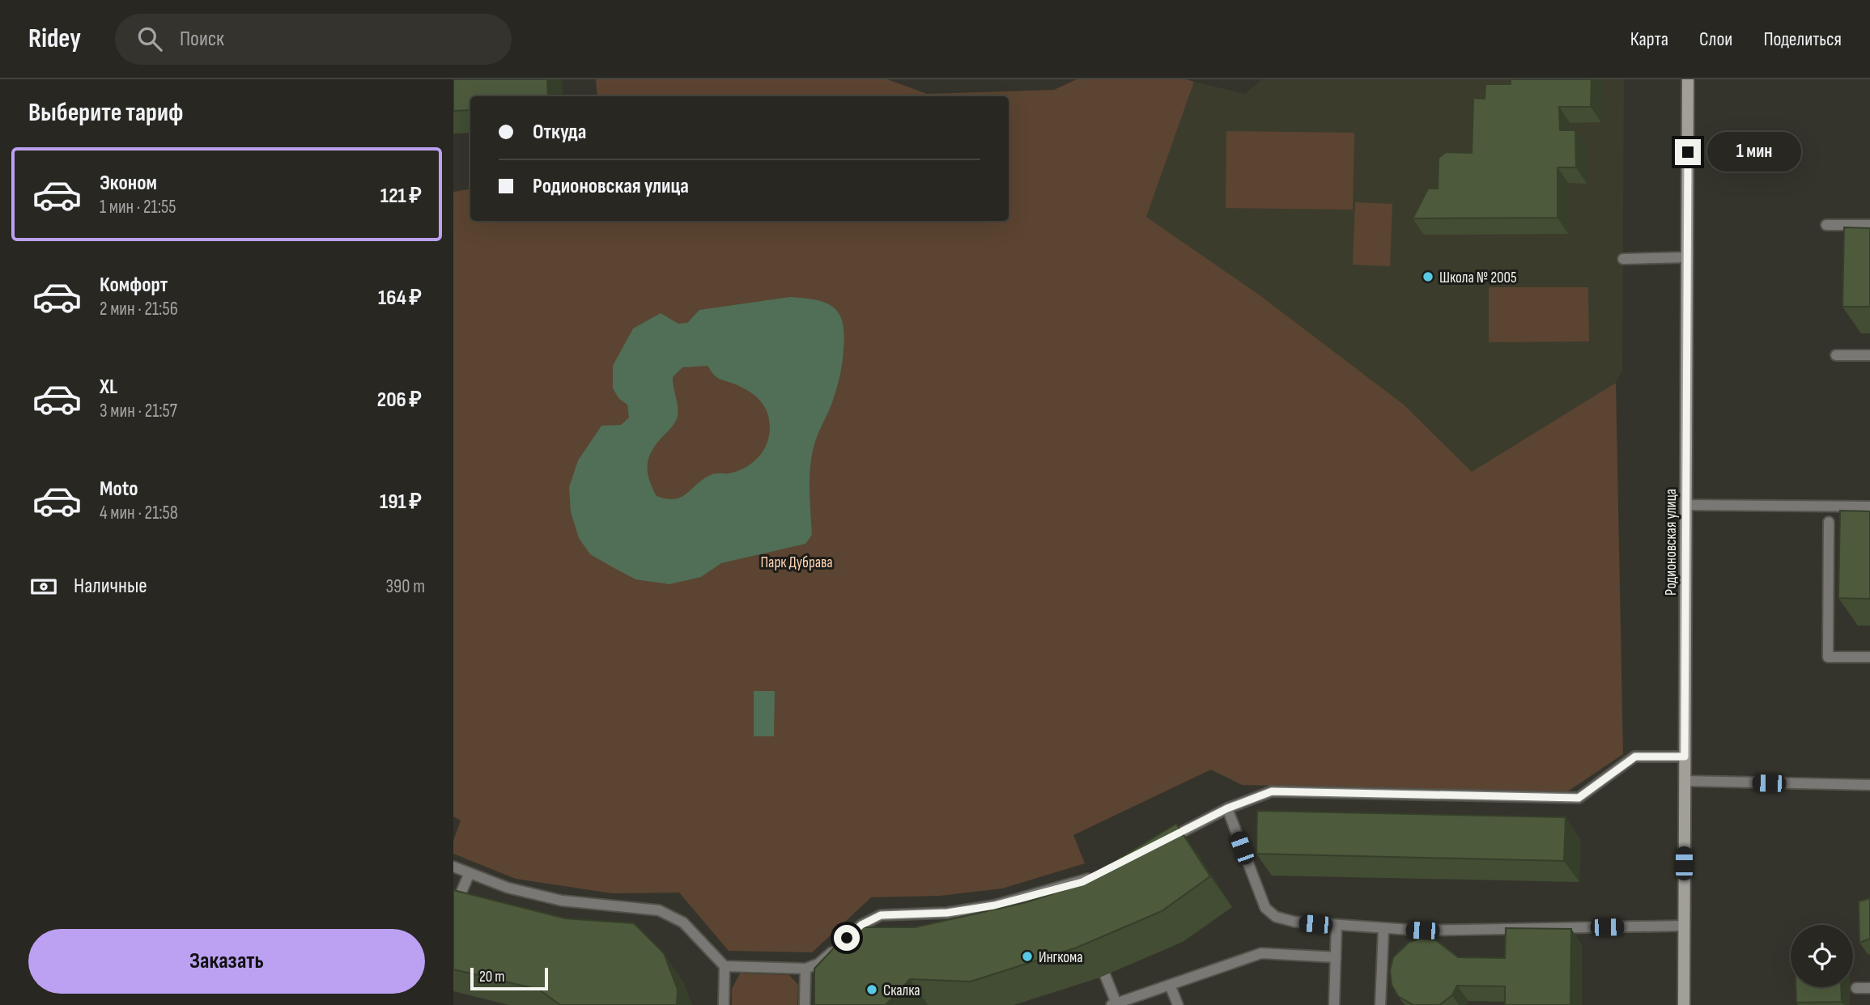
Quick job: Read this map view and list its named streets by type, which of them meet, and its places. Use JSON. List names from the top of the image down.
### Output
{
  "streets": {
    "street": ["Родионовская улица"]
  },
  "parks": ["Парк Дубрава"],
  "places": ["Школа № 2005", "Ингкома", "Скалка"],
  "scale_bar": "20 m",
  "page": {
    "header": "Ridey",
    "search": "Поиск",
    "nav": ["Карта", "Слои", "Поделиться"],
    "heading": "Выберите тариф",
    "banner": ["Откуда", "Родионовская улица"],
    "bubble": "1 мин",
    "list": [
      {
        "name": "Эконом",
        "note": "1 мин · 21:55",
        "value": "121 ₽"
      },
      {
        "name": "Комфорт",
        "note": "2 мин · 21:56",
        "value": "164 ₽"
      },
      {
        "name": "XL",
        "note": "3 мин · 21:57",
        "value": "206 ₽"
      },
      {
        "name": "Moto",
        "note": "4 мин · 21:58",
        "value": "191 ₽"
      }
    ],
    "pay": ["Наличные", "390 m"],
    "buttons": "Заказать",
    "scale": "20 m"
  }
}
